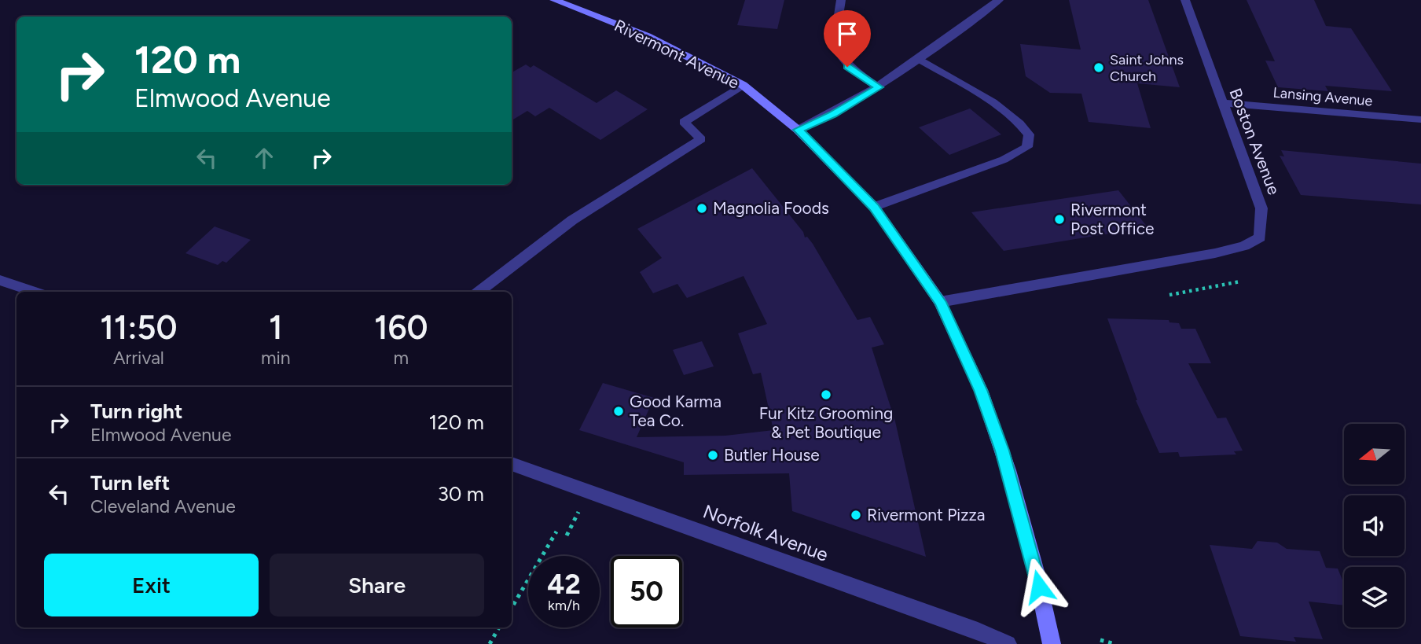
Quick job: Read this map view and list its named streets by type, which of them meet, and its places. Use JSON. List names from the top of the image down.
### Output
{
  "streets": {
    "main road": ["Rivermont Avenue"],
    "street": ["Lansing Avenue", "Boston Avenue", "Norfolk Avenue"]
  },
  "crossings": [
    ["Rivermont Avenue", "Boston Avenue"],
    ["Lansing Avenue", "Boston Avenue"]
  ],
  "places": [
    "Saint Johns Church",
    "Magnolia Foods",
    "Rivermont Post Office",
    "Fur Kitz Grooming & Pet Boutique",
    "Good Karma Tea Co.",
    "Butler House",
    "Rivermont Pizza"
  ],
  "north": "left",
  "page": {
    "turn": ["120 m", "Elmwood Avenue"],
    "eta": [
      "11:50",
      "Arrival",
      "1",
      "min",
      "160",
      "m"
    ],
    "list": [
      {
        "name": "Turn right",
        "note": "Elmwood Avenue",
        "value": "120 m"
      },
      {
        "name": "Turn left",
        "note": "Cleveland Avenue",
        "value": "30 m"
      }
    ],
    "buttons": ["Exit", "Share"],
    "speed": "42 km/h",
    "limit": "50"
  }
}
